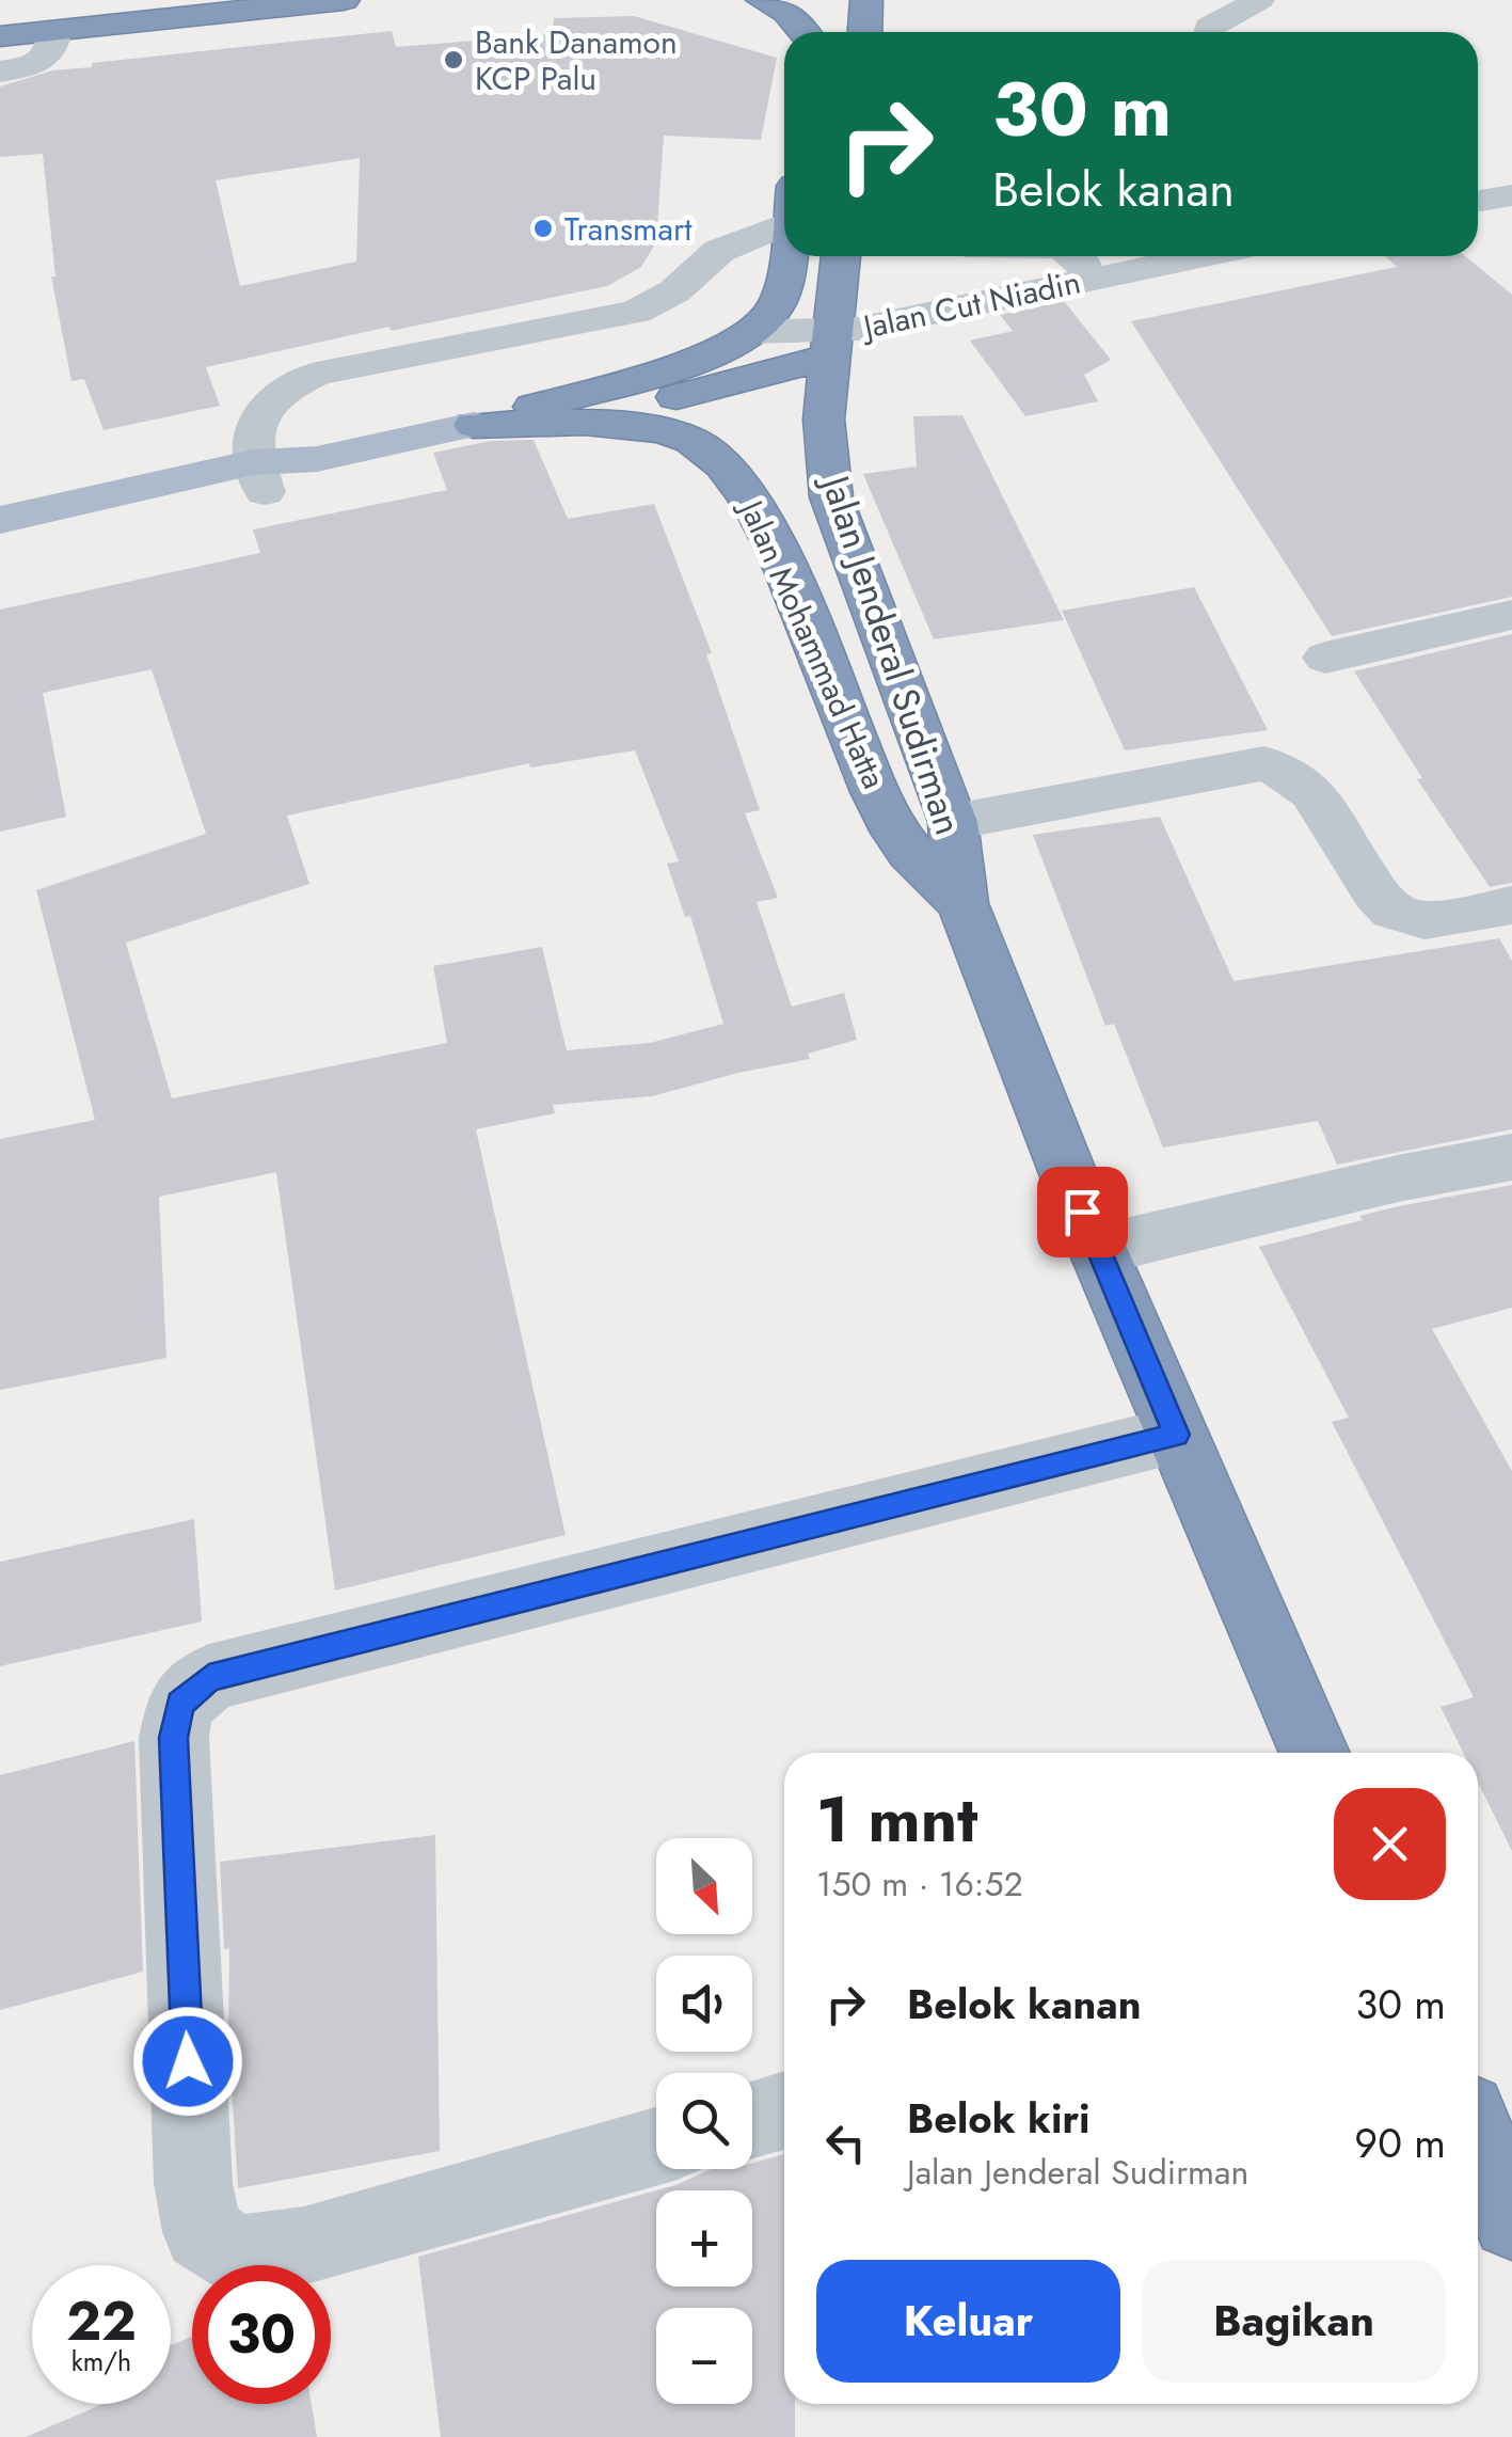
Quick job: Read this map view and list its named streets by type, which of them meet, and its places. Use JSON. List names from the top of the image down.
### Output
{
  "streets": {
    "highway": ["Jalan Mohammad Hatta", "Jalan Jenderal Sudirman"],
    "street": ["Jalan Cut Niadin"]
  },
  "crossings": [
    ["Jalan Cut Niadin", "Jalan Jenderal Sudirman"],
    ["Jalan Mohammad Hatta", "Jalan Jenderal Sudirman"]
  ],
  "places": ["Bank Danamon KCP Palu", "Transmart"],
  "north": "bottom right",
  "page": {
    "turn": ["30 m", "Belok kanan"],
    "heading": ["1 mnt", "150 m · 16:52"],
    "map_buttons": ["+", "−"],
    "list": [
      {
        "name": "Belok kanan",
        "value": "30 m"
      },
      {
        "name": "Belok kiri",
        "note": "Jalan Jenderal Sudirman",
        "value": "90 m"
      }
    ],
    "buttons": ["Keluar", "Bagikan"],
    "speed": "22 km/h",
    "limit": "30"
  }
}
